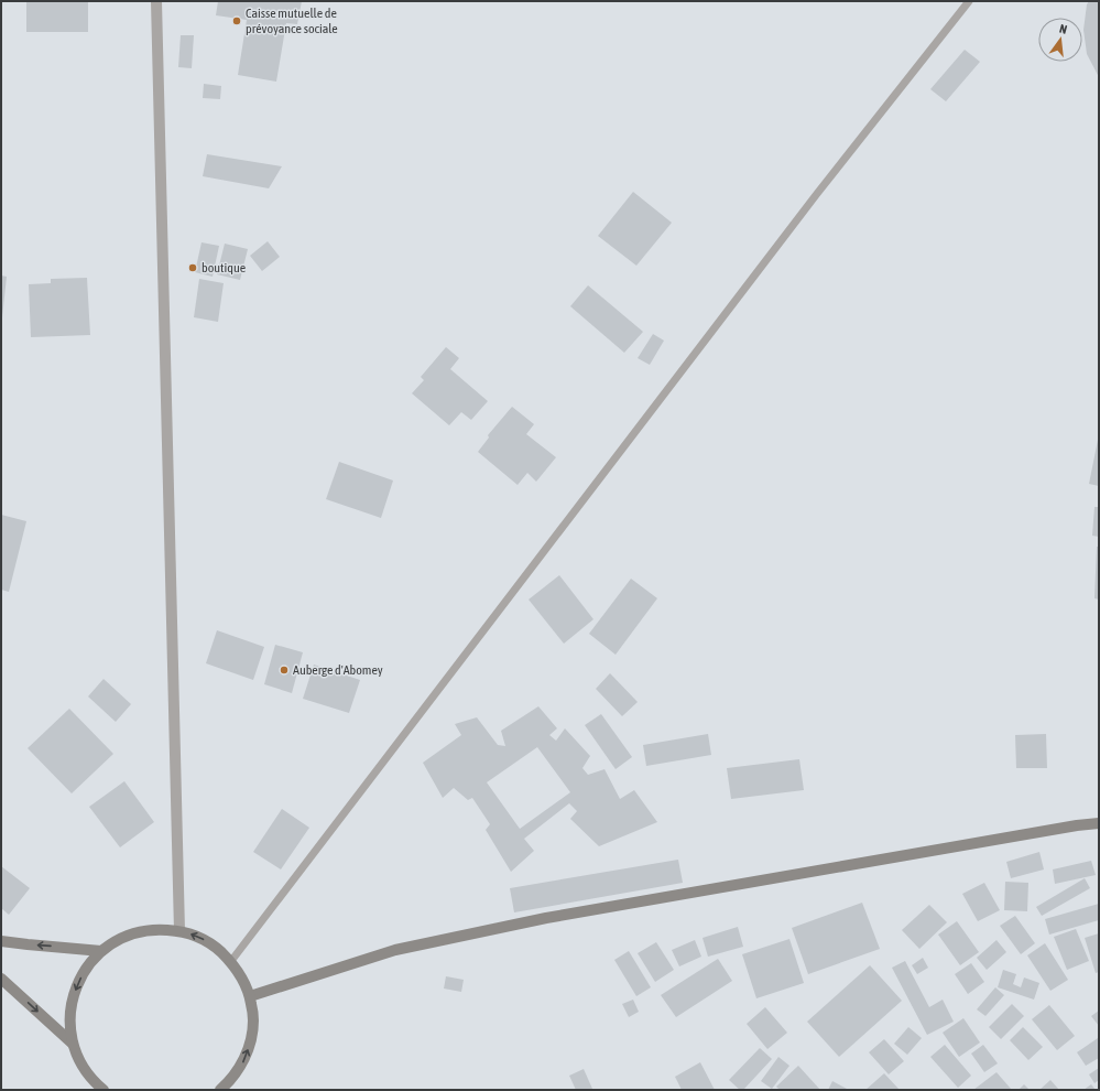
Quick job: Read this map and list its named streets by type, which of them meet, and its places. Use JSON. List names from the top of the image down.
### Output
{
  "places": ["Caisse mutuelle de prévoyance sociale", "boutique", "Auberge d'Abomey"],
  "north": "top"
}
